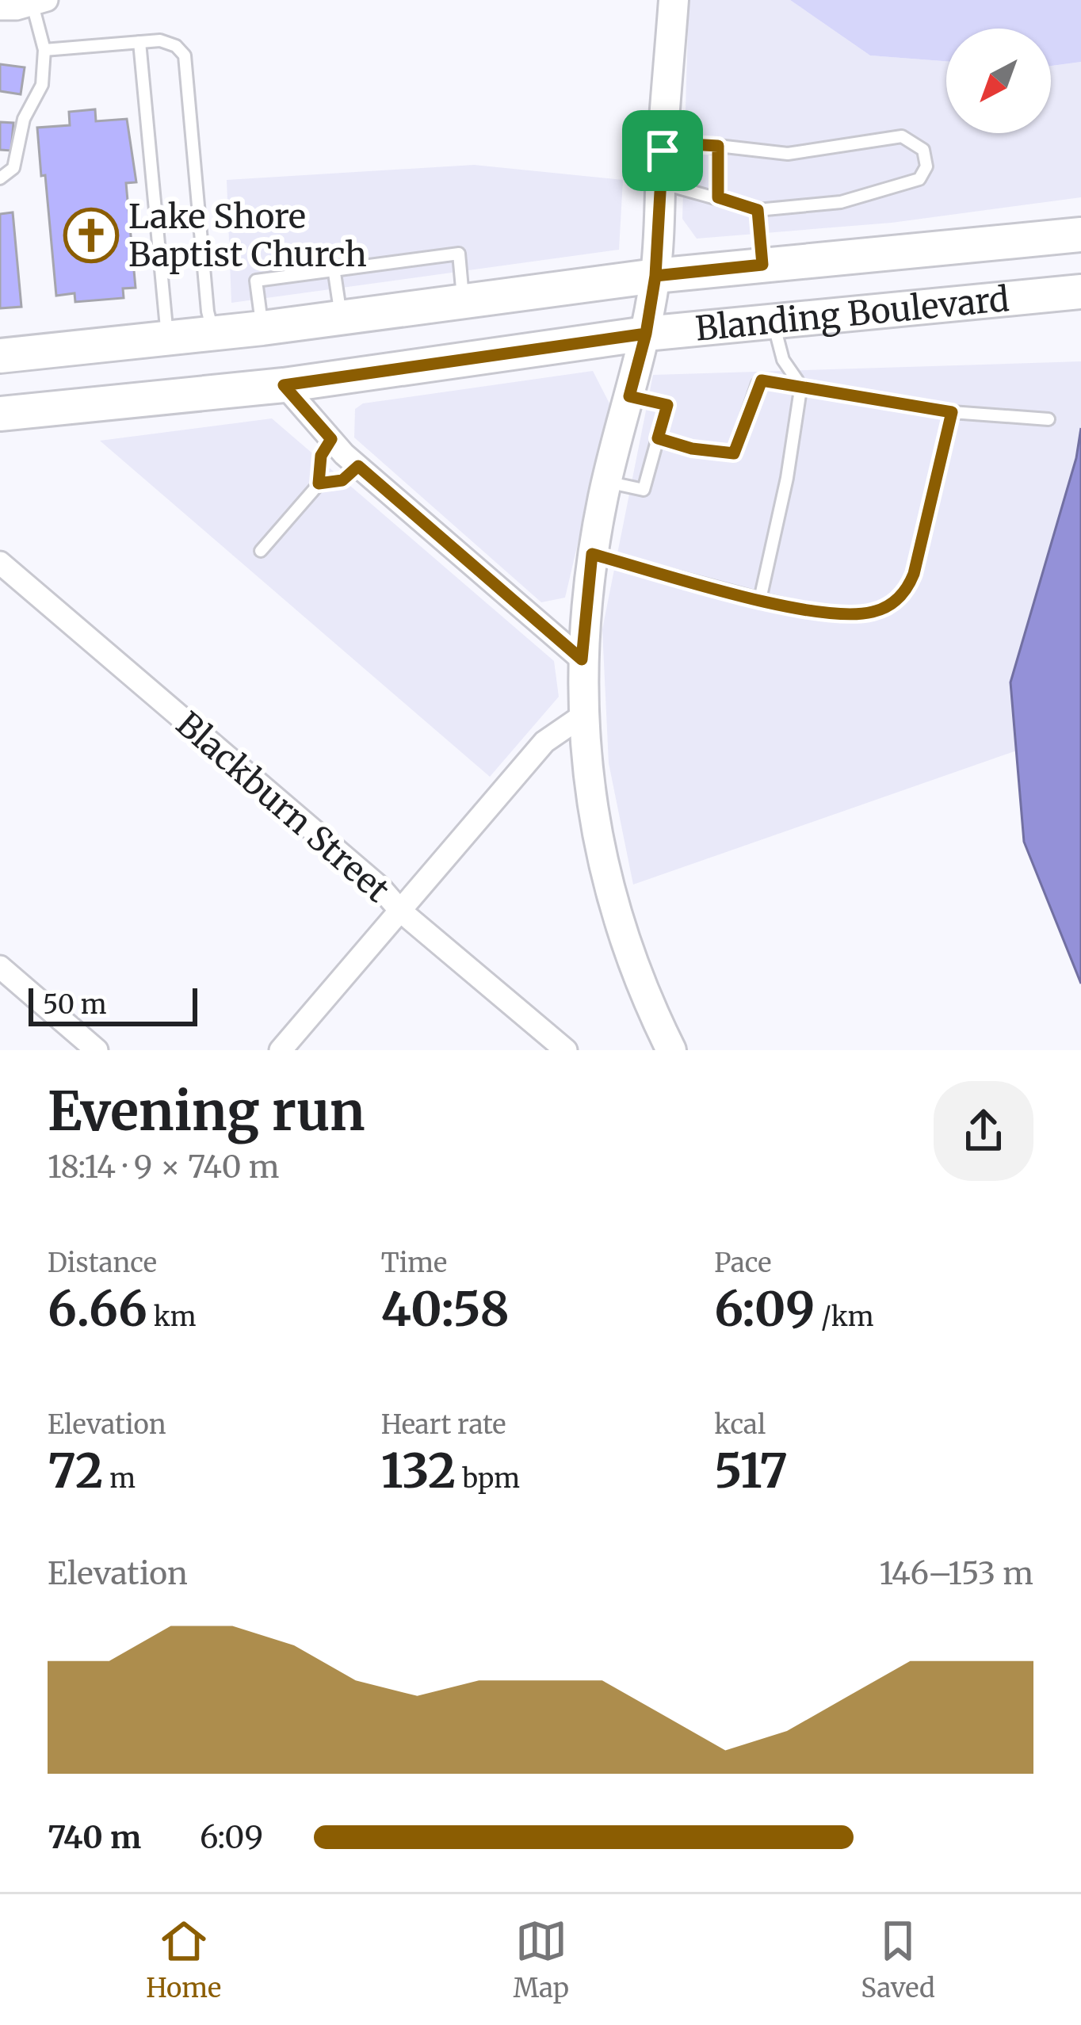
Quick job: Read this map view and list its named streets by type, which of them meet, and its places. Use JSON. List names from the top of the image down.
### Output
{
  "streets": {
    "main road": ["Blanding Boulevard"],
    "street": ["Blackburn Street"]
  },
  "places": {
    "church": ["Lake Shore Baptist Church"]
  },
  "scale_bar": "50 m",
  "north": "bottom left",
  "page": {
    "scale": "50 m",
    "heading": ["Evening run", "18:14 · 9 × 740 m"],
    "stats": [
      ["Distance", "6.66 km"],
      ["Time", "40:58"],
      ["Pace", "6:09 /km"],
      ["Elevation", "72 m"],
      ["Heart rate", "132 bpm"],
      ["kcal", "517"]
    ],
    "chart": ["Elevation", "146–153 m"],
    "list": [
      {
        "name": "740 m",
        "note": "6:09"
      }
    ],
    "tabs": ["Home", "Map", "Saved"]
  }
}
